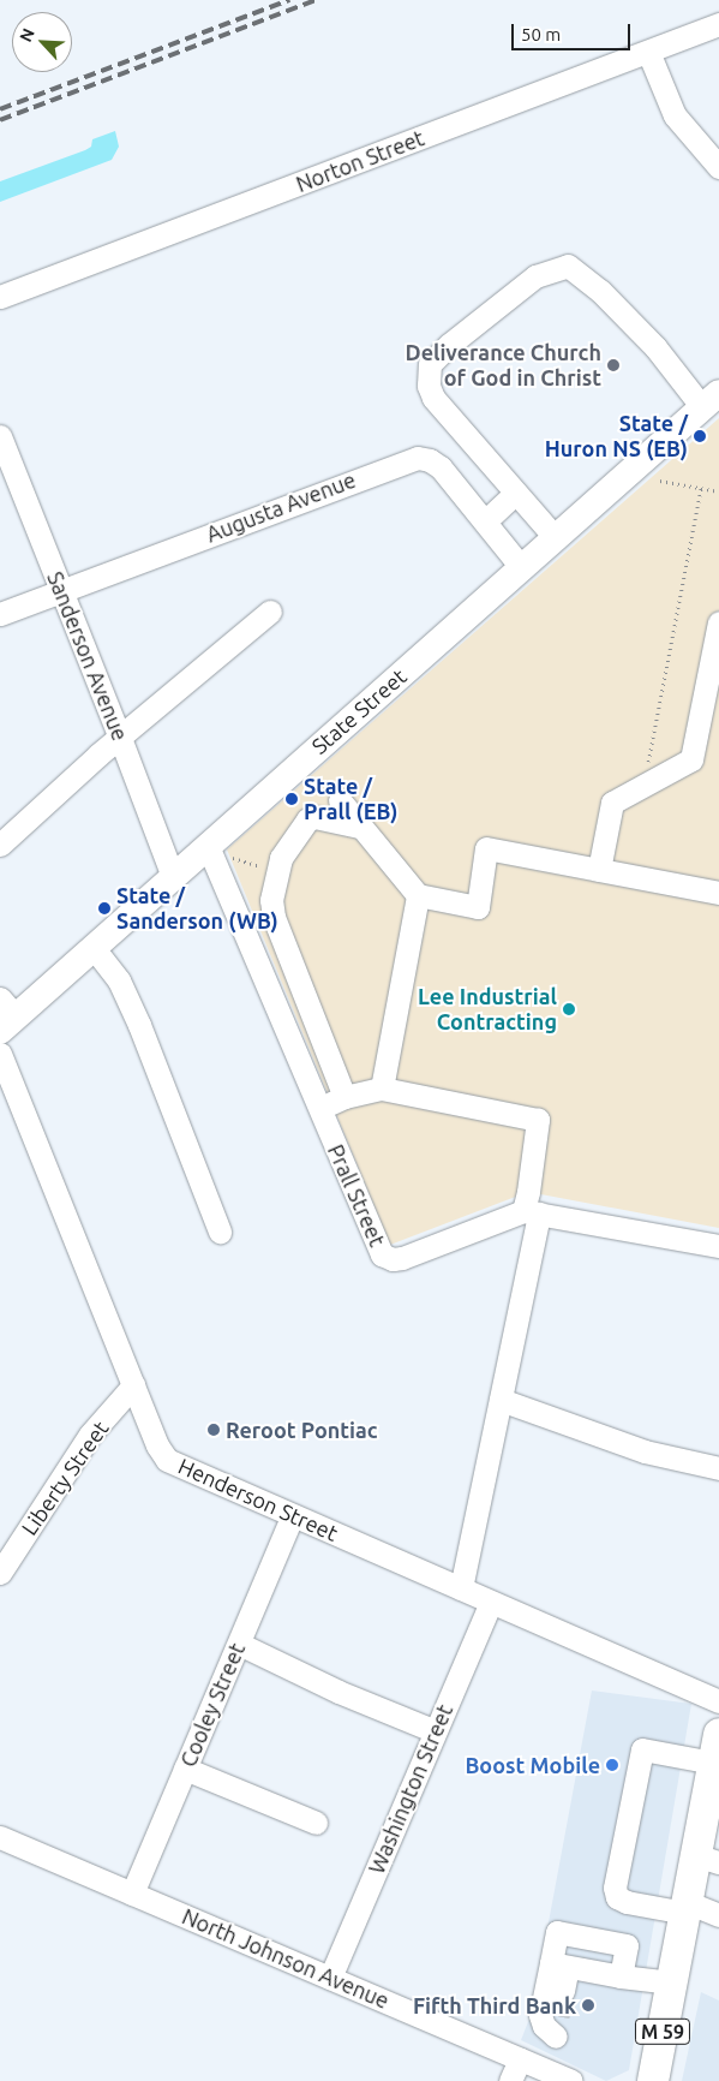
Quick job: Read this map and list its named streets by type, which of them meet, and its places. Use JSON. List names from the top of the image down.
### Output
{
  "streets": {
    "highway": ["M 59"],
    "main road": ["State Street"],
    "street": [
      "Norton Street",
      "Augusta Avenue",
      "Sanderson Avenue",
      "Prall Street",
      "Liberty Street",
      "Henderson Street",
      "Cooley Street",
      "Washington Street",
      "North Johnson Avenue"
    ]
  },
  "crossings": [
    ["Augusta Avenue", "Sanderson Avenue"],
    ["Augusta Avenue", "State Street"],
    ["Sanderson Avenue", "State Street"],
    ["State Street", "Prall Street"],
    ["Liberty Street", "Henderson Street"],
    ["Henderson Street", "Cooley Street"],
    ["Henderson Street", "Washington Street"],
    ["Cooley Street", "North Johnson Avenue"],
    ["Washington Street", "North Johnson Avenue"]
  ],
  "places": [
    "Deliverance Church of God in Christ",
    "State / Huron NS (EB)",
    "State / Prall (EB)",
    "State / Sanderson (WB)",
    "Lee Industrial Contracting",
    "Reroot Pontiac",
    "Boost Mobile",
    "Fifth Third Bank"
  ],
  "scale_bar": "50 m",
  "north": "top left"
}
